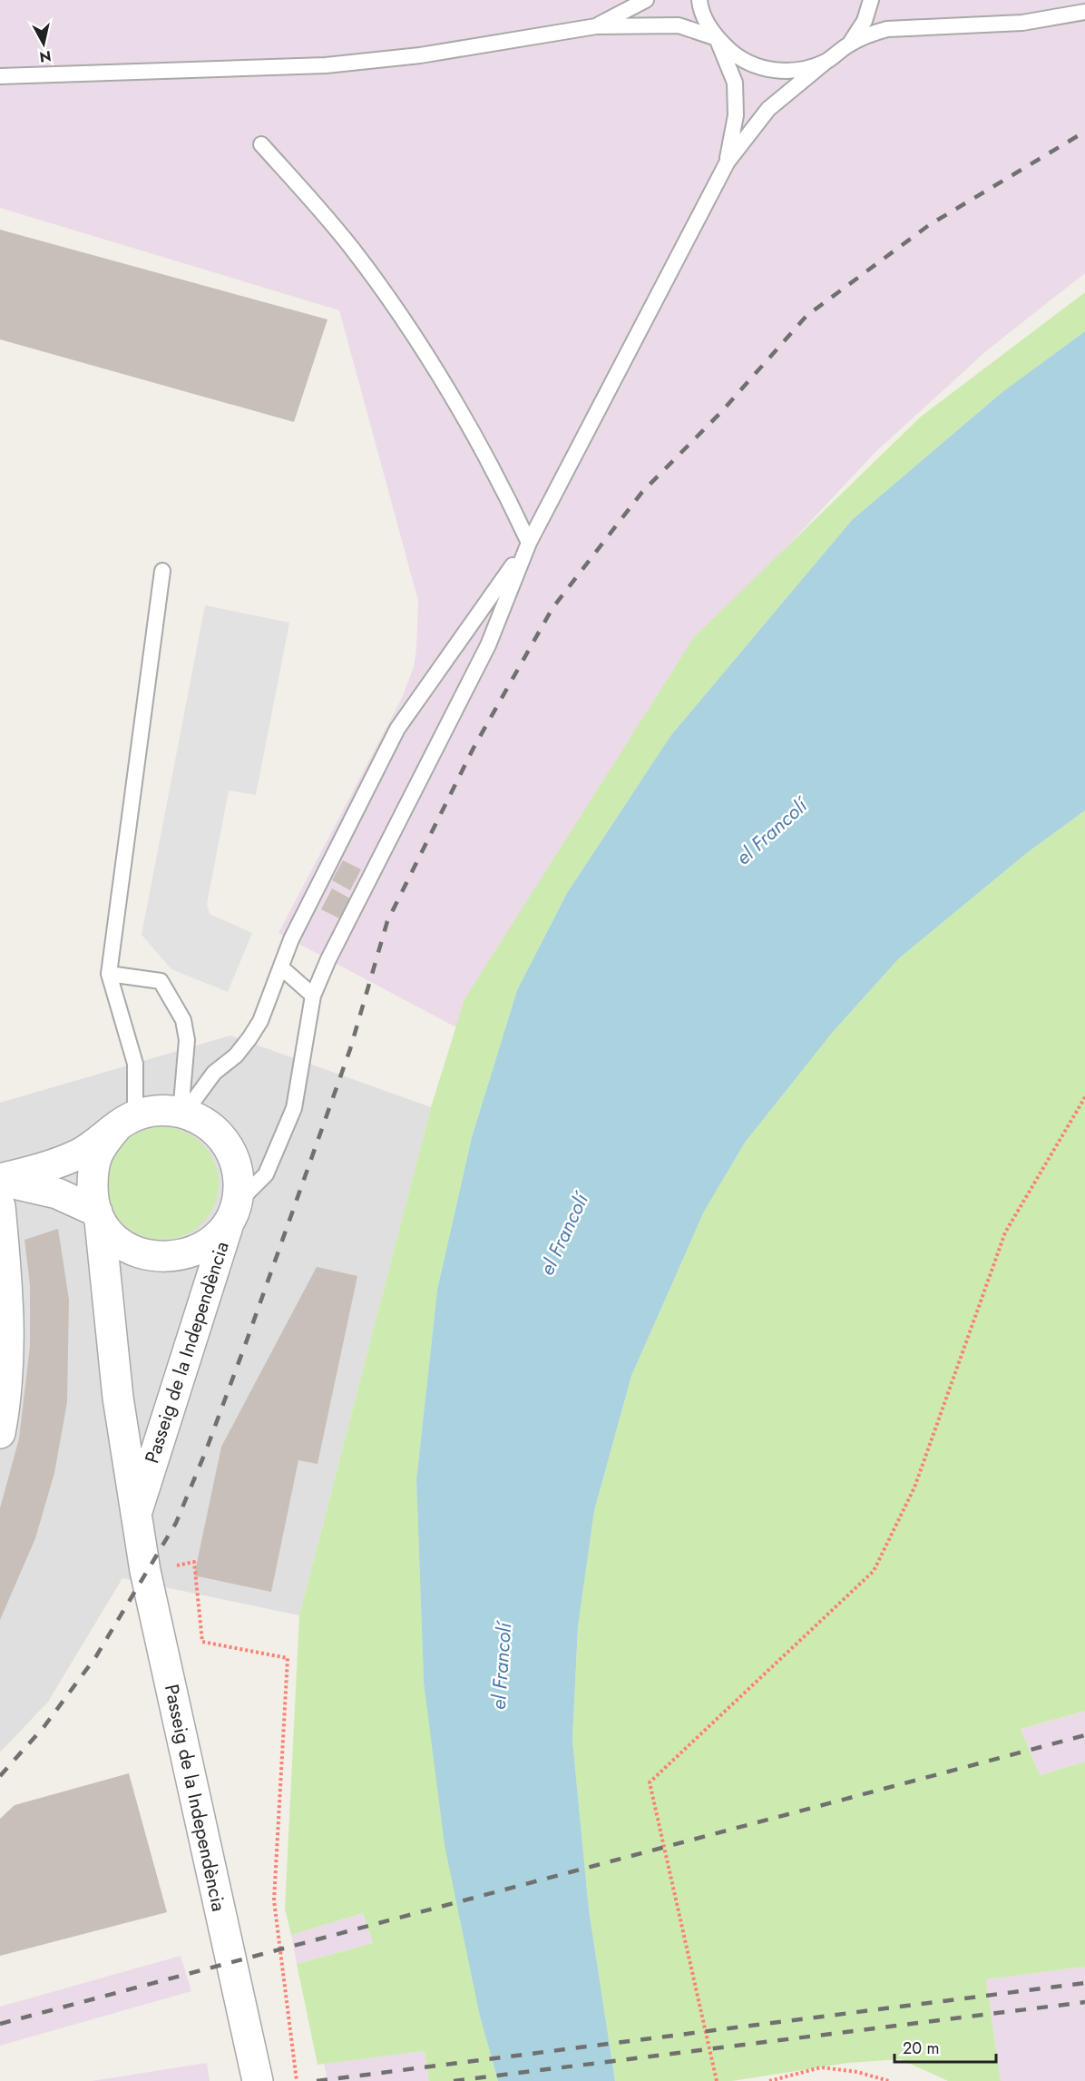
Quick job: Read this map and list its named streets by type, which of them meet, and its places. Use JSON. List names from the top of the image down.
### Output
{
  "streets": {
    "street": ["Passeig de la Independència"]
  },
  "water": ["el Francolí"],
  "scale_bar": "20 m",
  "north": "bottom"
}
